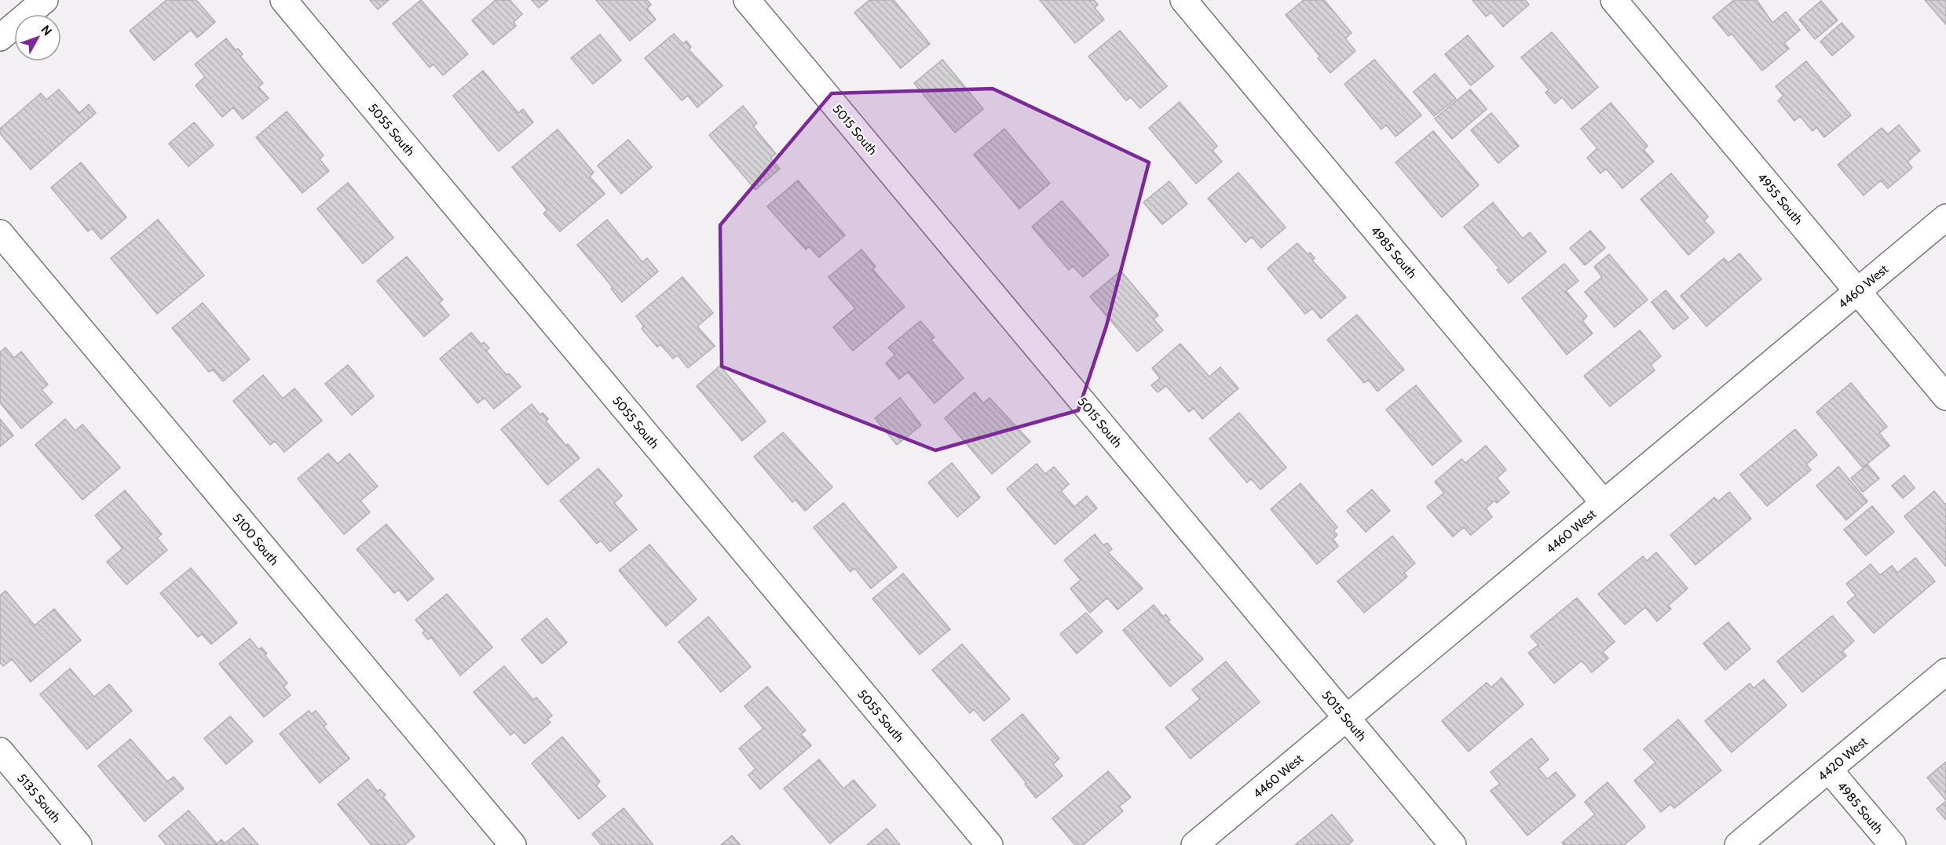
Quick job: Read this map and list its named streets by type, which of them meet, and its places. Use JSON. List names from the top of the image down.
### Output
{
  "streets": {
    "street": [
      "5055 South",
      "5015 South",
      "4955 South",
      "4985 South",
      "4460 West",
      "5100 South",
      "4420 West",
      "5135 South"
    ]
  },
  "crossings": [
    ["5015 South", "4460 West"],
    ["4955 South", "4460 West"],
    ["4985 South", "4460 West"],
    ["4985 South", "4420 West"]
  ],
  "north": "top right"
}
